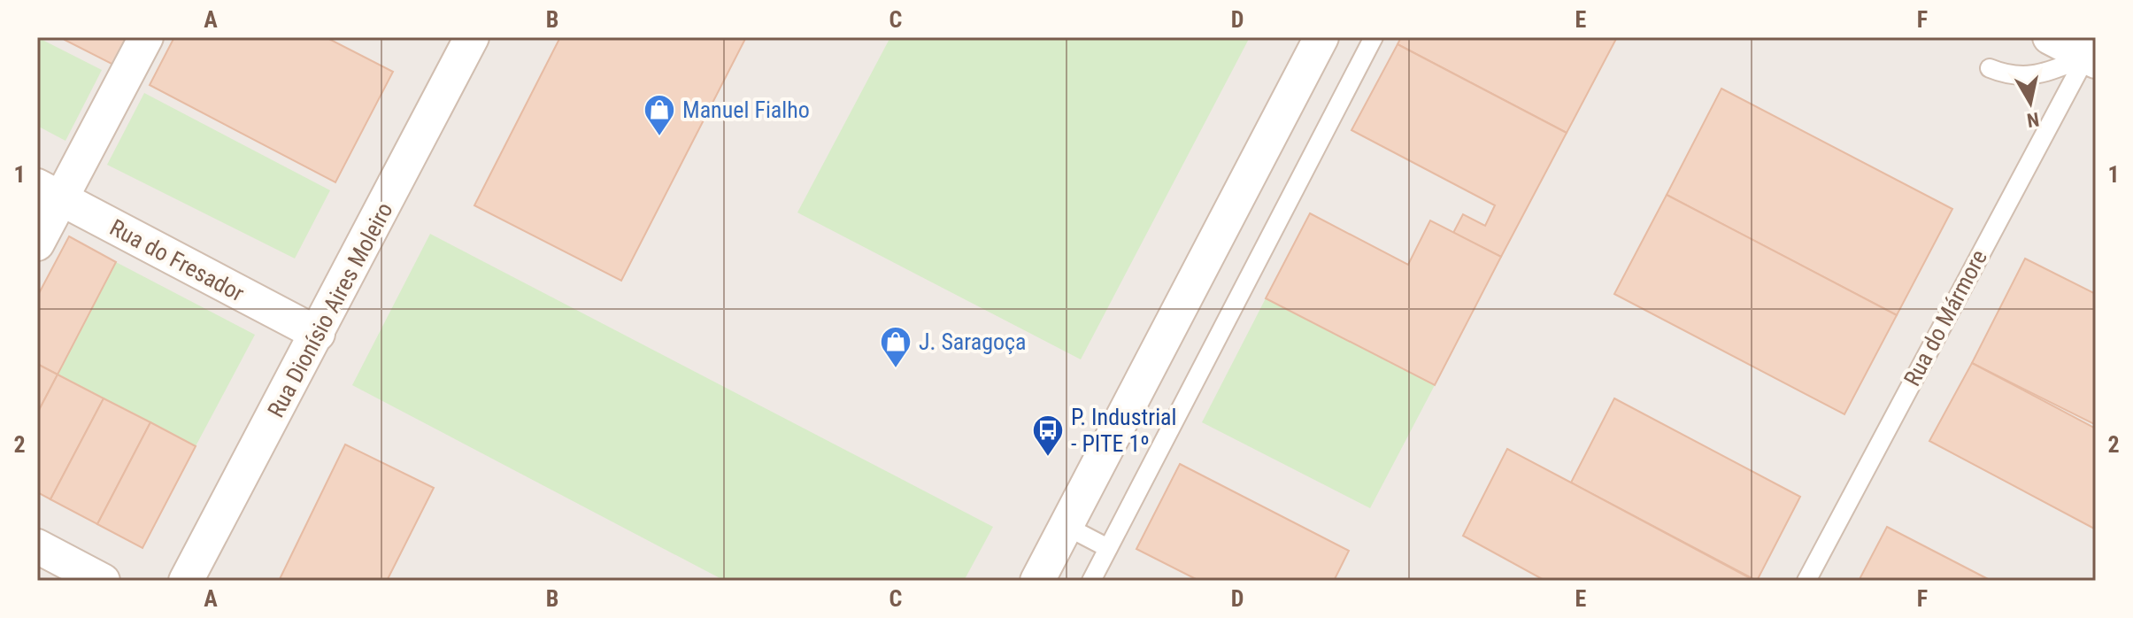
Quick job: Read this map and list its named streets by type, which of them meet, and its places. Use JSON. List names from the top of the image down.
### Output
{
  "streets": {
    "street": ["Rua do Fresador", "Rua Dionísio Aires Moleiro"],
    "lane": ["Rua do Mármore"]
  },
  "crossings": [
    ["Rua do Fresador", "Rua Dionísio Aires Moleiro"]
  ],
  "places": {
    "shop": ["Manuel Fialho", "J. Saragoça"],
    "bus stop": ["P. Industrial - PITE 1º"]
  },
  "north": "bottom",
  "grid": {
    "columns": [
      "A",
      "B",
      "C",
      "D",
      "E",
      "F"
    ],
    "rows": ["1", "2"]
  }
}
